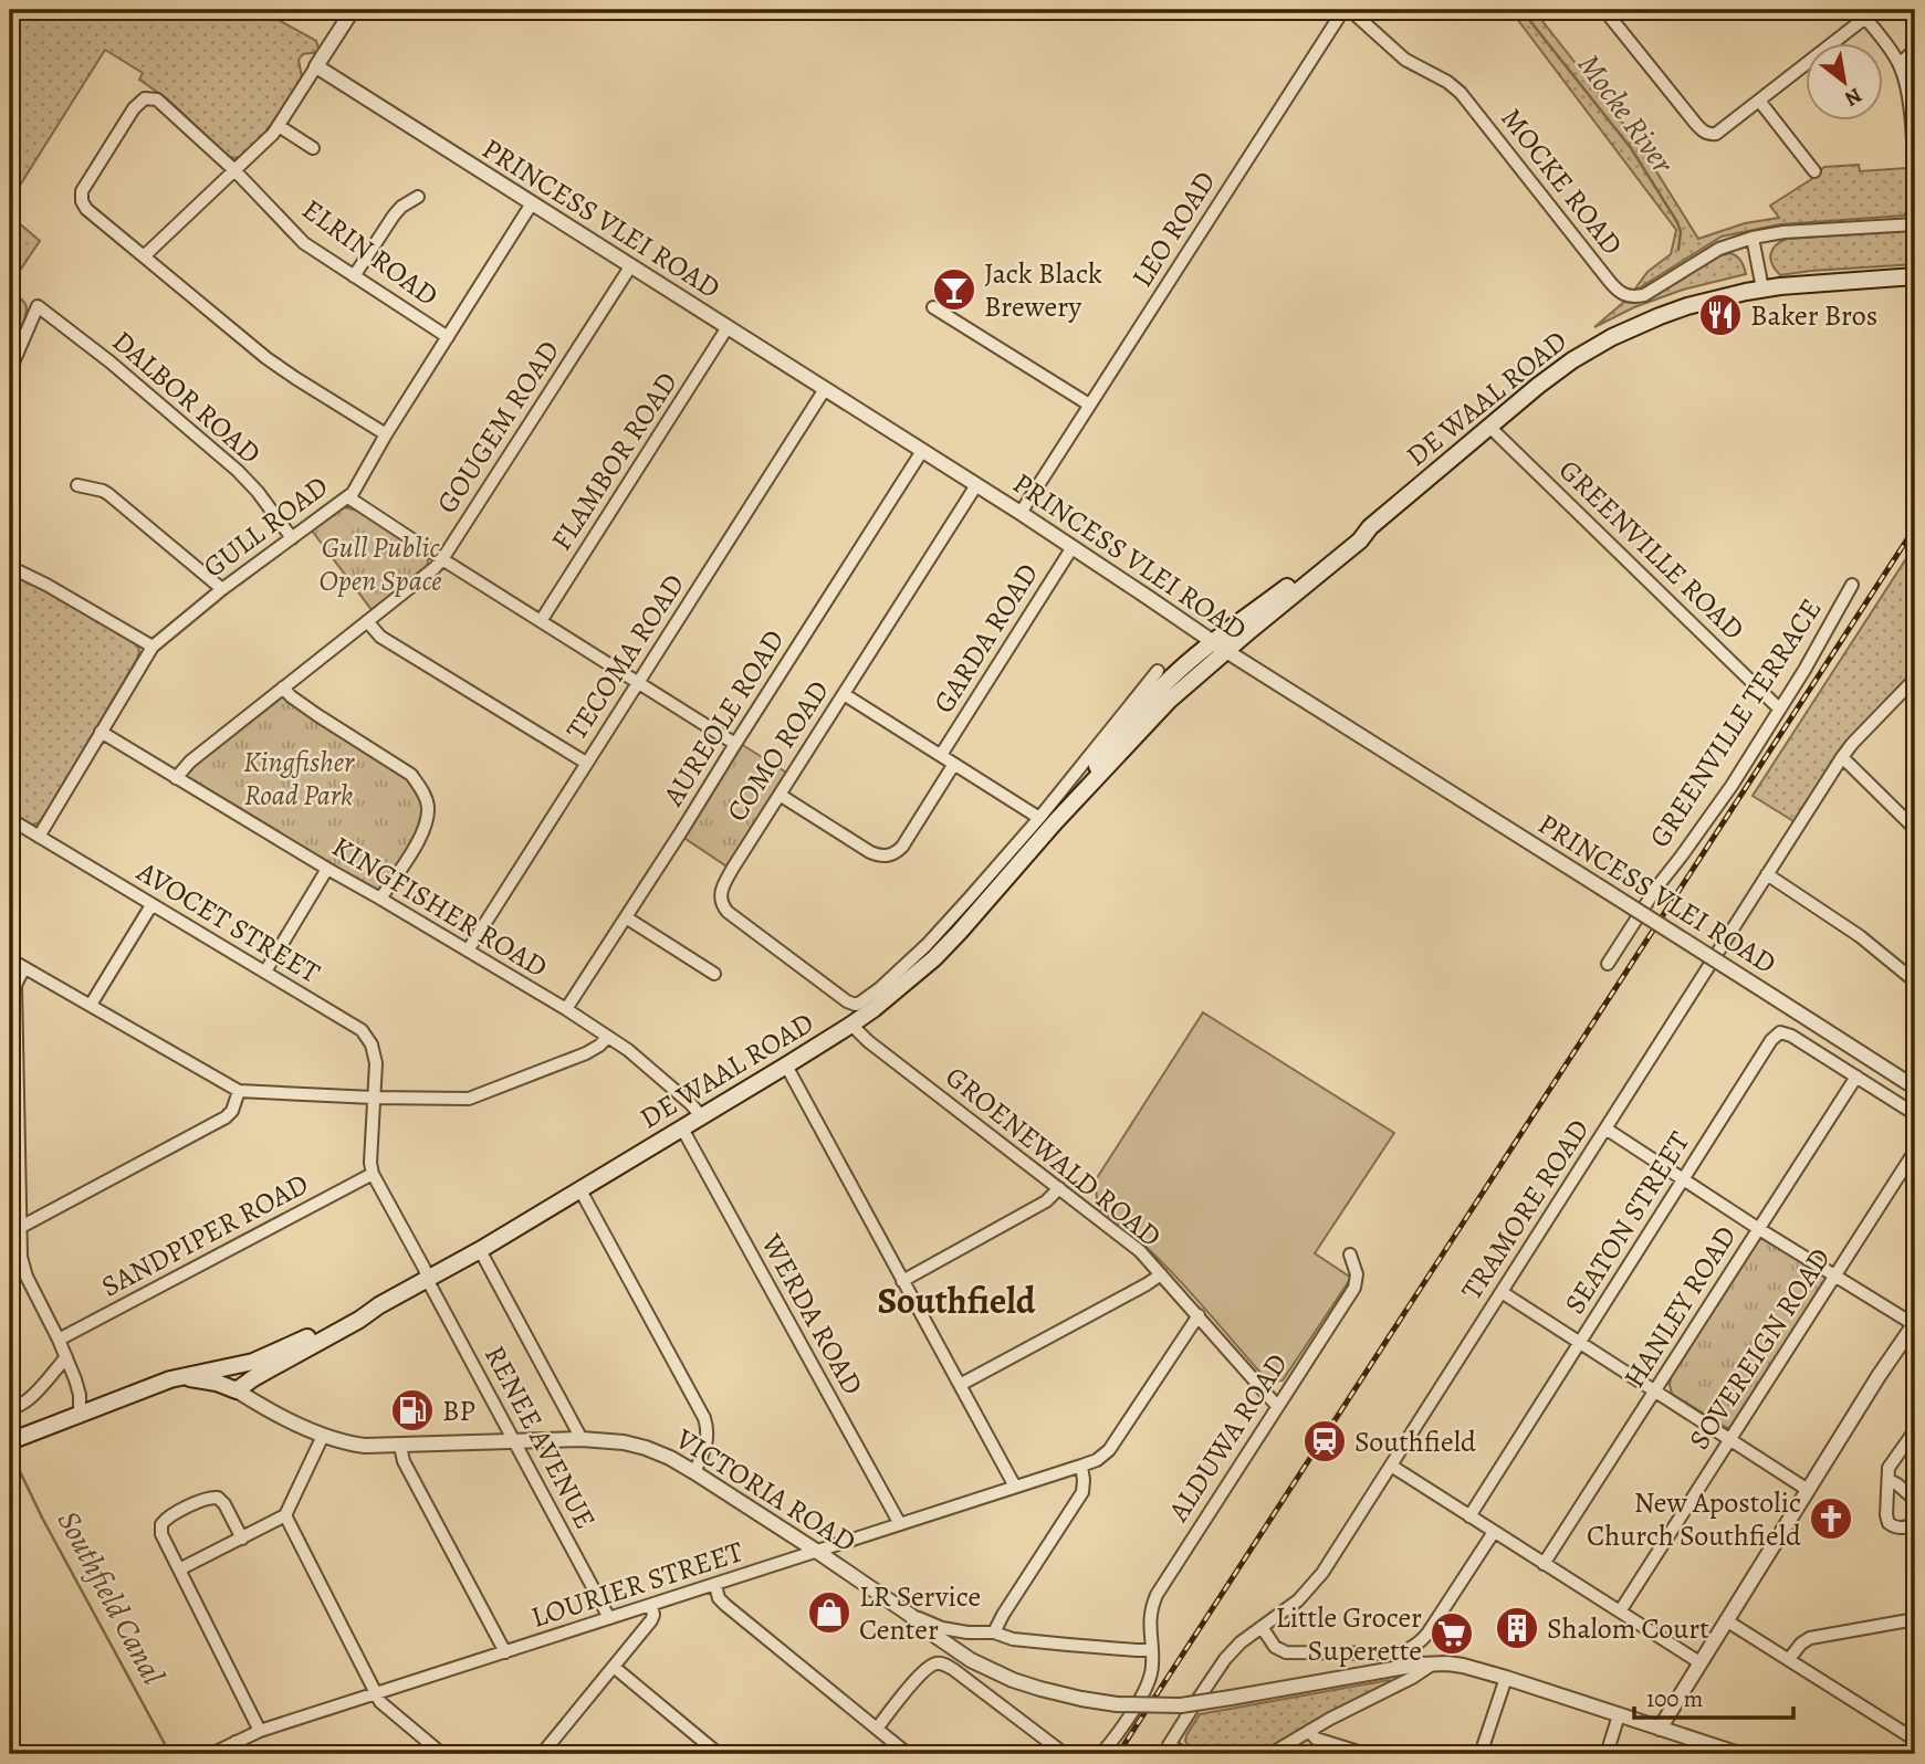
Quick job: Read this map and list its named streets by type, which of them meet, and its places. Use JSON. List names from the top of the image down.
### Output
{
  "streets": {
    "main road": ["DE WAAL ROAD", "VICTORIA ROAD"],
    "street": [
      "MOCKE ROAD",
      "PRINCESS VLEI ROAD",
      "LEO ROAD",
      "ELRIN ROAD",
      "DALBOR ROAD",
      "GOUGEM ROAD",
      "FLAMBOR ROAD",
      "GULL ROAD",
      "GREENVILLE ROAD",
      "GARDA ROAD",
      "TECOMA ROAD",
      "AUREOLE ROAD",
      "GREENVILLE TERRACE",
      "COMO ROAD",
      "KINGFISHER ROAD",
      "AVOCET STREET",
      "GROENEWALD ROAD",
      "TRAMORE ROAD",
      "SEATON STREET",
      "SANDPIPER ROAD",
      "HANLEY ROAD",
      "WERDA ROAD",
      "SOVEREIGN ROAD",
      "RENEE AVENUE",
      "ALDUWA ROAD",
      "LOURIER STREET"
    ]
  },
  "crossings": [
    ["PRINCESS VLEI ROAD", "LEO ROAD"],
    ["PRINCESS VLEI ROAD", "DE WAAL ROAD"],
    ["PRINCESS VLEI ROAD", "GOUGEM ROAD"],
    ["PRINCESS VLEI ROAD", "FLAMBOR ROAD"],
    ["PRINCESS VLEI ROAD", "GULL ROAD"],
    ["PRINCESS VLEI ROAD", "GARDA ROAD"],
    ["PRINCESS VLEI ROAD", "TECOMA ROAD"],
    ["PRINCESS VLEI ROAD", "AUREOLE ROAD"],
    ["PRINCESS VLEI ROAD", "COMO ROAD"],
    ["ELRIN ROAD", "GULL ROAD"],
    ["DALBOR ROAD", "GULL ROAD"],
    ["DE WAAL ROAD", "GREENVILLE ROAD"],
    ["DE WAAL ROAD", "COMO ROAD"],
    ["DE WAAL ROAD", "KINGFISHER ROAD"],
    ["DE WAAL ROAD", "GROENEWALD ROAD"],
    ["DE WAAL ROAD", "WERDA ROAD"],
    ["DE WAAL ROAD", "RENEE AVENUE"],
    ["DE WAAL ROAD", "VICTORIA ROAD"],
    ["GOUGEM ROAD", "KINGFISHER ROAD"],
    ["GULL ROAD", "KINGFISHER ROAD"],
    ["GULL ROAD", "AVOCET STREET"],
    ["GREENVILLE ROAD", "GREENVILLE TERRACE"],
    ["TECOMA ROAD", "KINGFISHER ROAD"],
    ["AUREOLE ROAD", "KINGFISHER ROAD"],
    ["AVOCET STREET", "SANDPIPER ROAD"],
    ["AVOCET STREET", "RENEE AVENUE"],
    ["GROENEWALD ROAD", "ALDUWA ROAD"],
    ["GROENEWALD ROAD", "LOURIER STREET"],
    ["SEATON STREET", "HANLEY ROAD"],
    ["SANDPIPER ROAD", "RENEE AVENUE"],
    ["WERDA ROAD", "LOURIER STREET"],
    ["RENEE AVENUE", "VICTORIA ROAD"],
    ["RENEE AVENUE", "LOURIER STREET"],
    ["ALDUWA ROAD", "VICTORIA ROAD"],
    ["VICTORIA ROAD", "LOURIER STREET"]
  ],
  "districts": ["Southfield"],
  "water": ["Mocke River", "Southfield Canal"],
  "parks": ["Gull Public Open Space", "Kingfisher Road Park"],
  "places": {
    "bar": ["Jack Black Brewery"],
    "restaurant": ["Baker Bros"],
    "fuel station": ["BP"],
    "station": ["Southfield"],
    "church": ["New Apostolic Church Southfield"],
    "shop": ["LR Service Center"],
    "building": ["Shalom Court"],
    "supermarket": ["Little Grocer Superette"]
  },
  "scale_bar": "100 m",
  "north": "bottom right"
}
